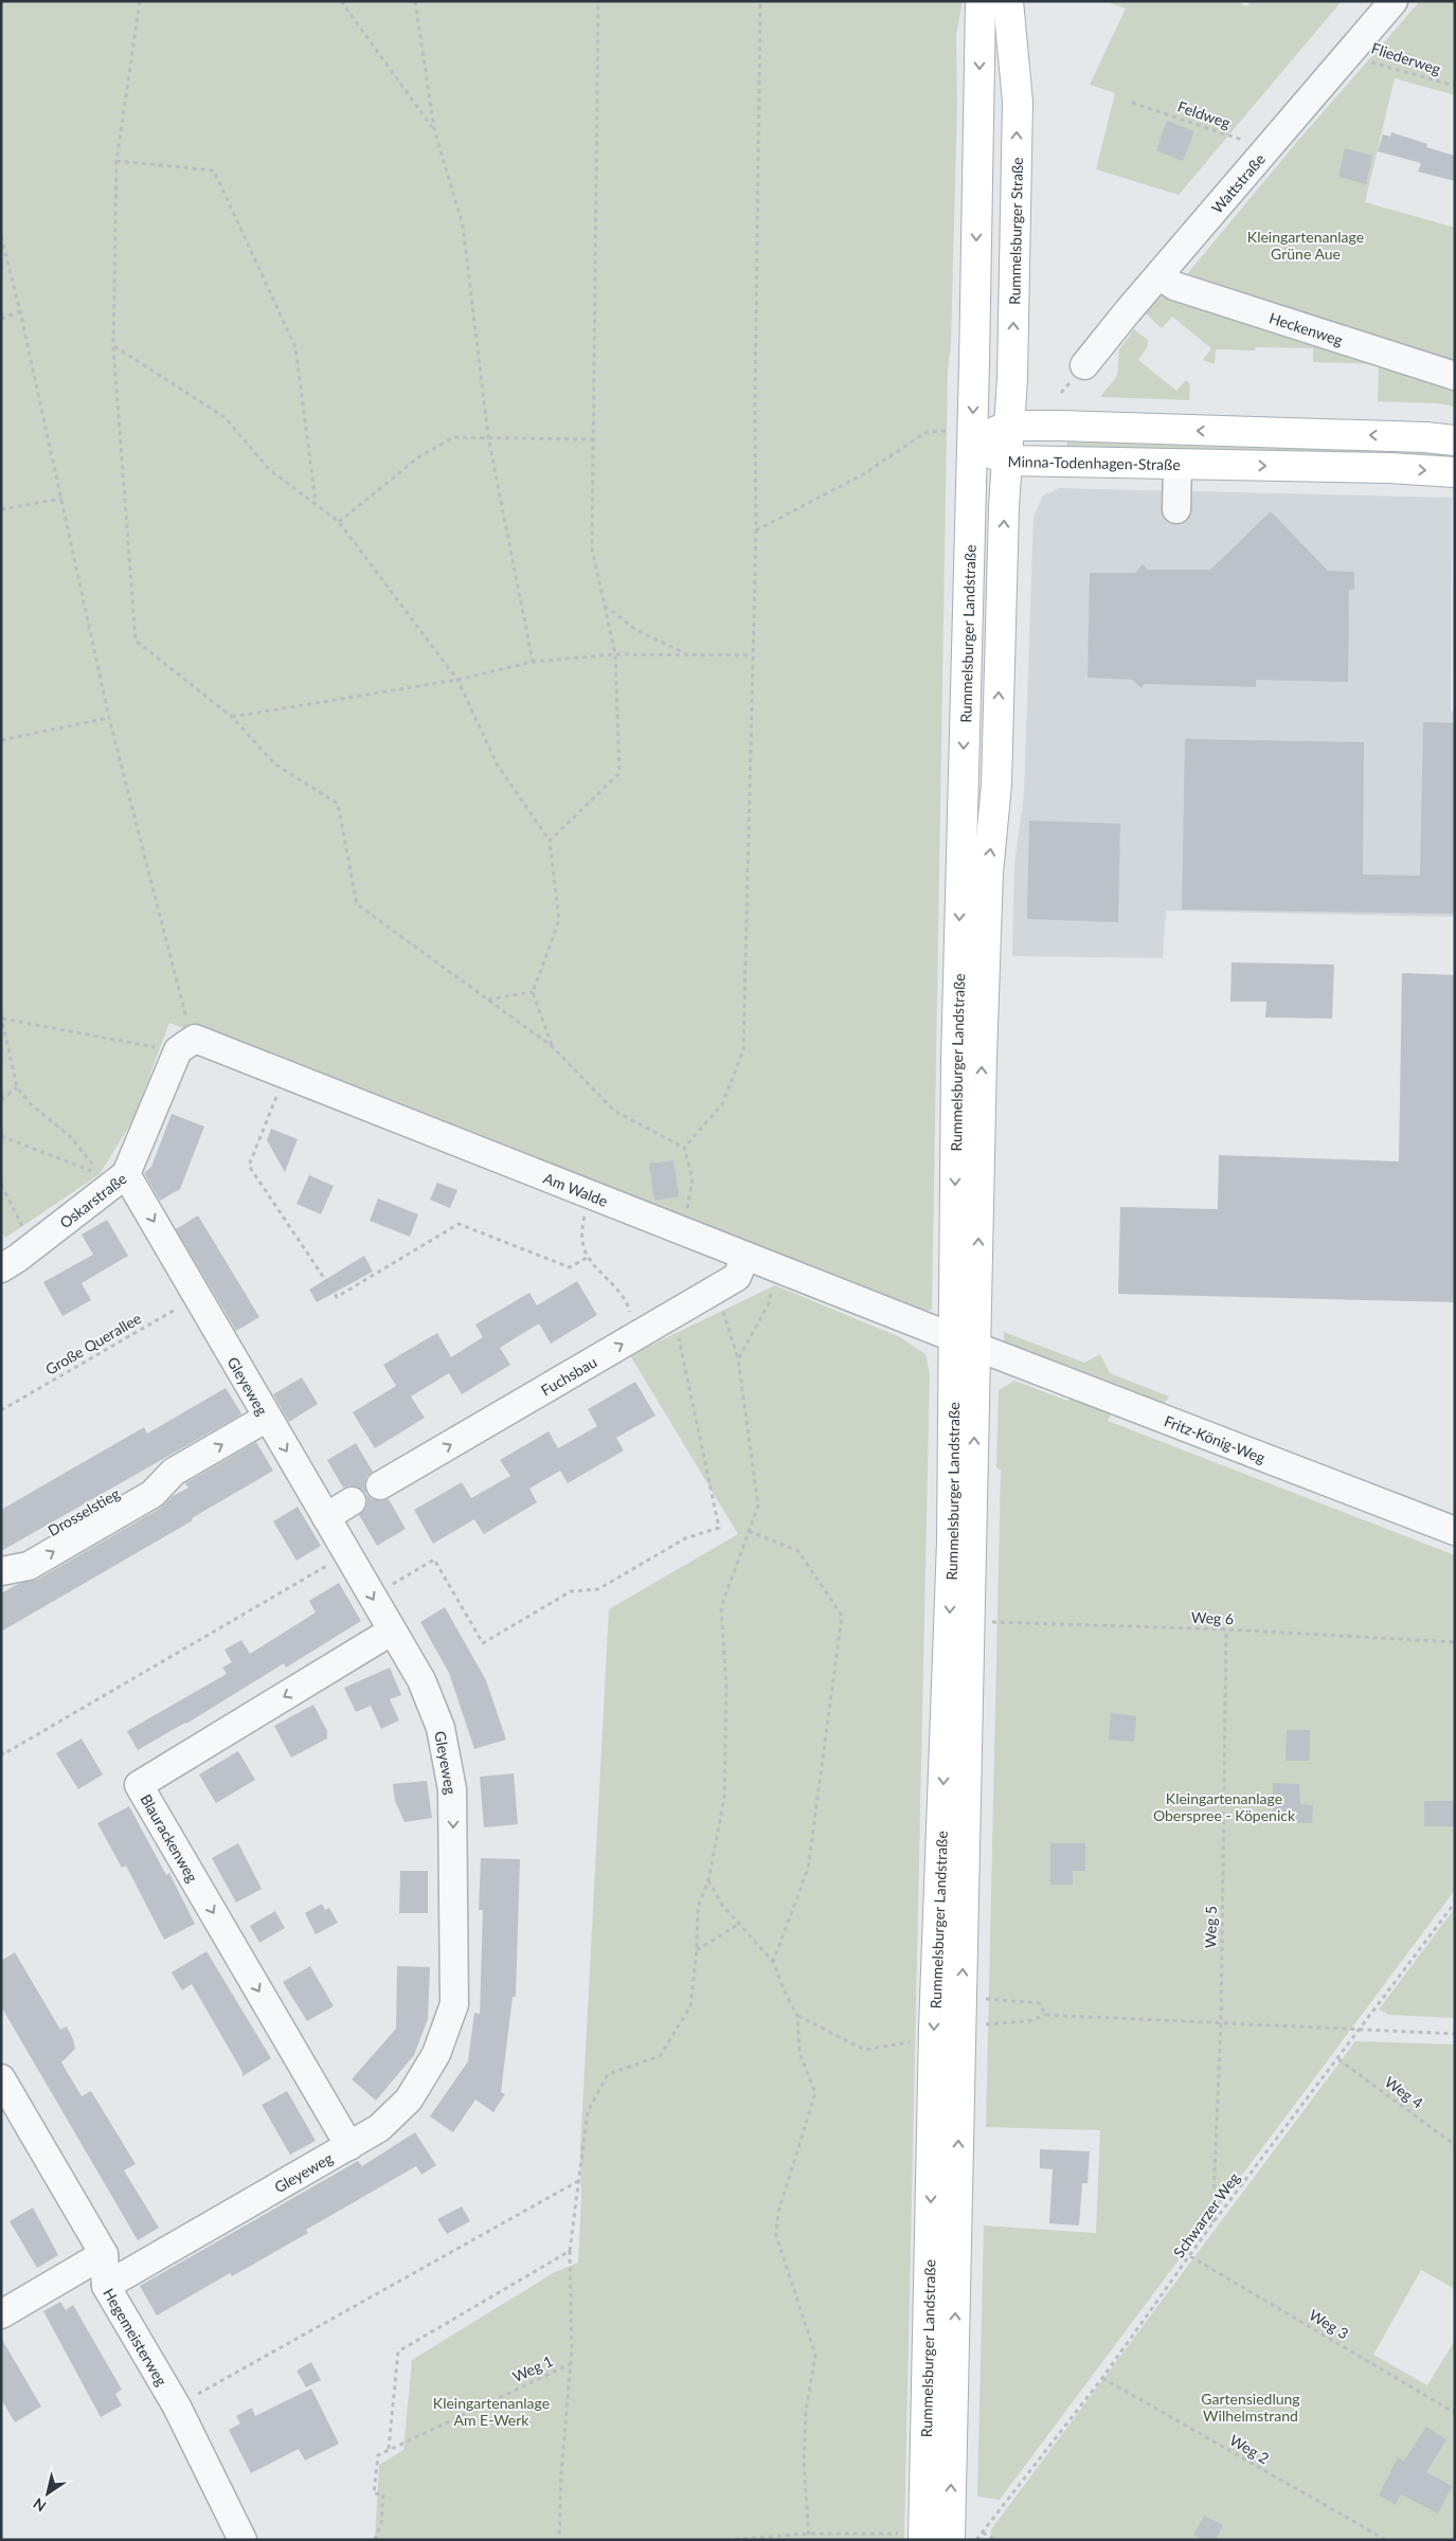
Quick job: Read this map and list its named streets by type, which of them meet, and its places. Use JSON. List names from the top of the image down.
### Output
{
  "streets": {
    "main road": ["Rummelsburger Straße", "Minna-Todenhagen-Straße", "Rummelsburger Landstraße"],
    "street": [
      "Wattstraße",
      "Heckenweg",
      "Am Walde",
      "Oskarstraße",
      "Fuchsbau",
      "Gleyeweg",
      "Fritz-König-Weg",
      "Drosselstieg",
      "Blaurackenweg",
      "Hegemeisterweg"
    ],
    "path": [
      "Fliederweg",
      "Feldweg",
      "Große Querallee",
      "Weg 6",
      "Weg 5",
      "Weg 4",
      "Schwarzer Weg",
      "Weg 3",
      "Weg 1",
      "Weg 2"
    ]
  },
  "crossings": [
    ["Fliederweg", "Wattstraße"],
    ["Feldweg", "Wattstraße"],
    ["Wattstraße", "Heckenweg"],
    ["Rummelsburger Straße", "Minna-Todenhagen-Straße"],
    ["Rummelsburger Straße", "Rummelsburger Landstraße"],
    ["Minna-Todenhagen-Straße", "Rummelsburger Landstraße"],
    ["Rummelsburger Landstraße", "Am Walde"],
    ["Rummelsburger Landstraße", "Fritz-König-Weg"],
    ["Rummelsburger Landstraße", "Weg 6"],
    ["Am Walde", "Oskarstraße"],
    ["Am Walde", "Fuchsbau"],
    ["Am Walde", "Fritz-König-Weg"],
    ["Oskarstraße", "Gleyeweg"],
    ["Große Querallee", "Gleyeweg"],
    ["Gleyeweg", "Drosselstieg"],
    ["Gleyeweg", "Blaurackenweg"],
    ["Gleyeweg", "Hegemeisterweg"],
    ["Weg 6", "Weg 5"],
    ["Weg 5", "Schwarzer Weg"],
    ["Weg 4", "Schwarzer Weg"],
    ["Schwarzer Weg", "Weg 3"],
    ["Schwarzer Weg", "Weg 2"]
  ],
  "one_way": ["Fuchsbau", "Gleyeweg", "Drosselstieg"],
  "parks": [
    "Kleingartenanlage Grüne Aue",
    "Kleingartenanlage Oberspree - Köpenick",
    "Gartensiedlung Wilhelmstrand",
    "Kleingartenanlage Am E-Werk"
  ],
  "north": "bottom left"
}
